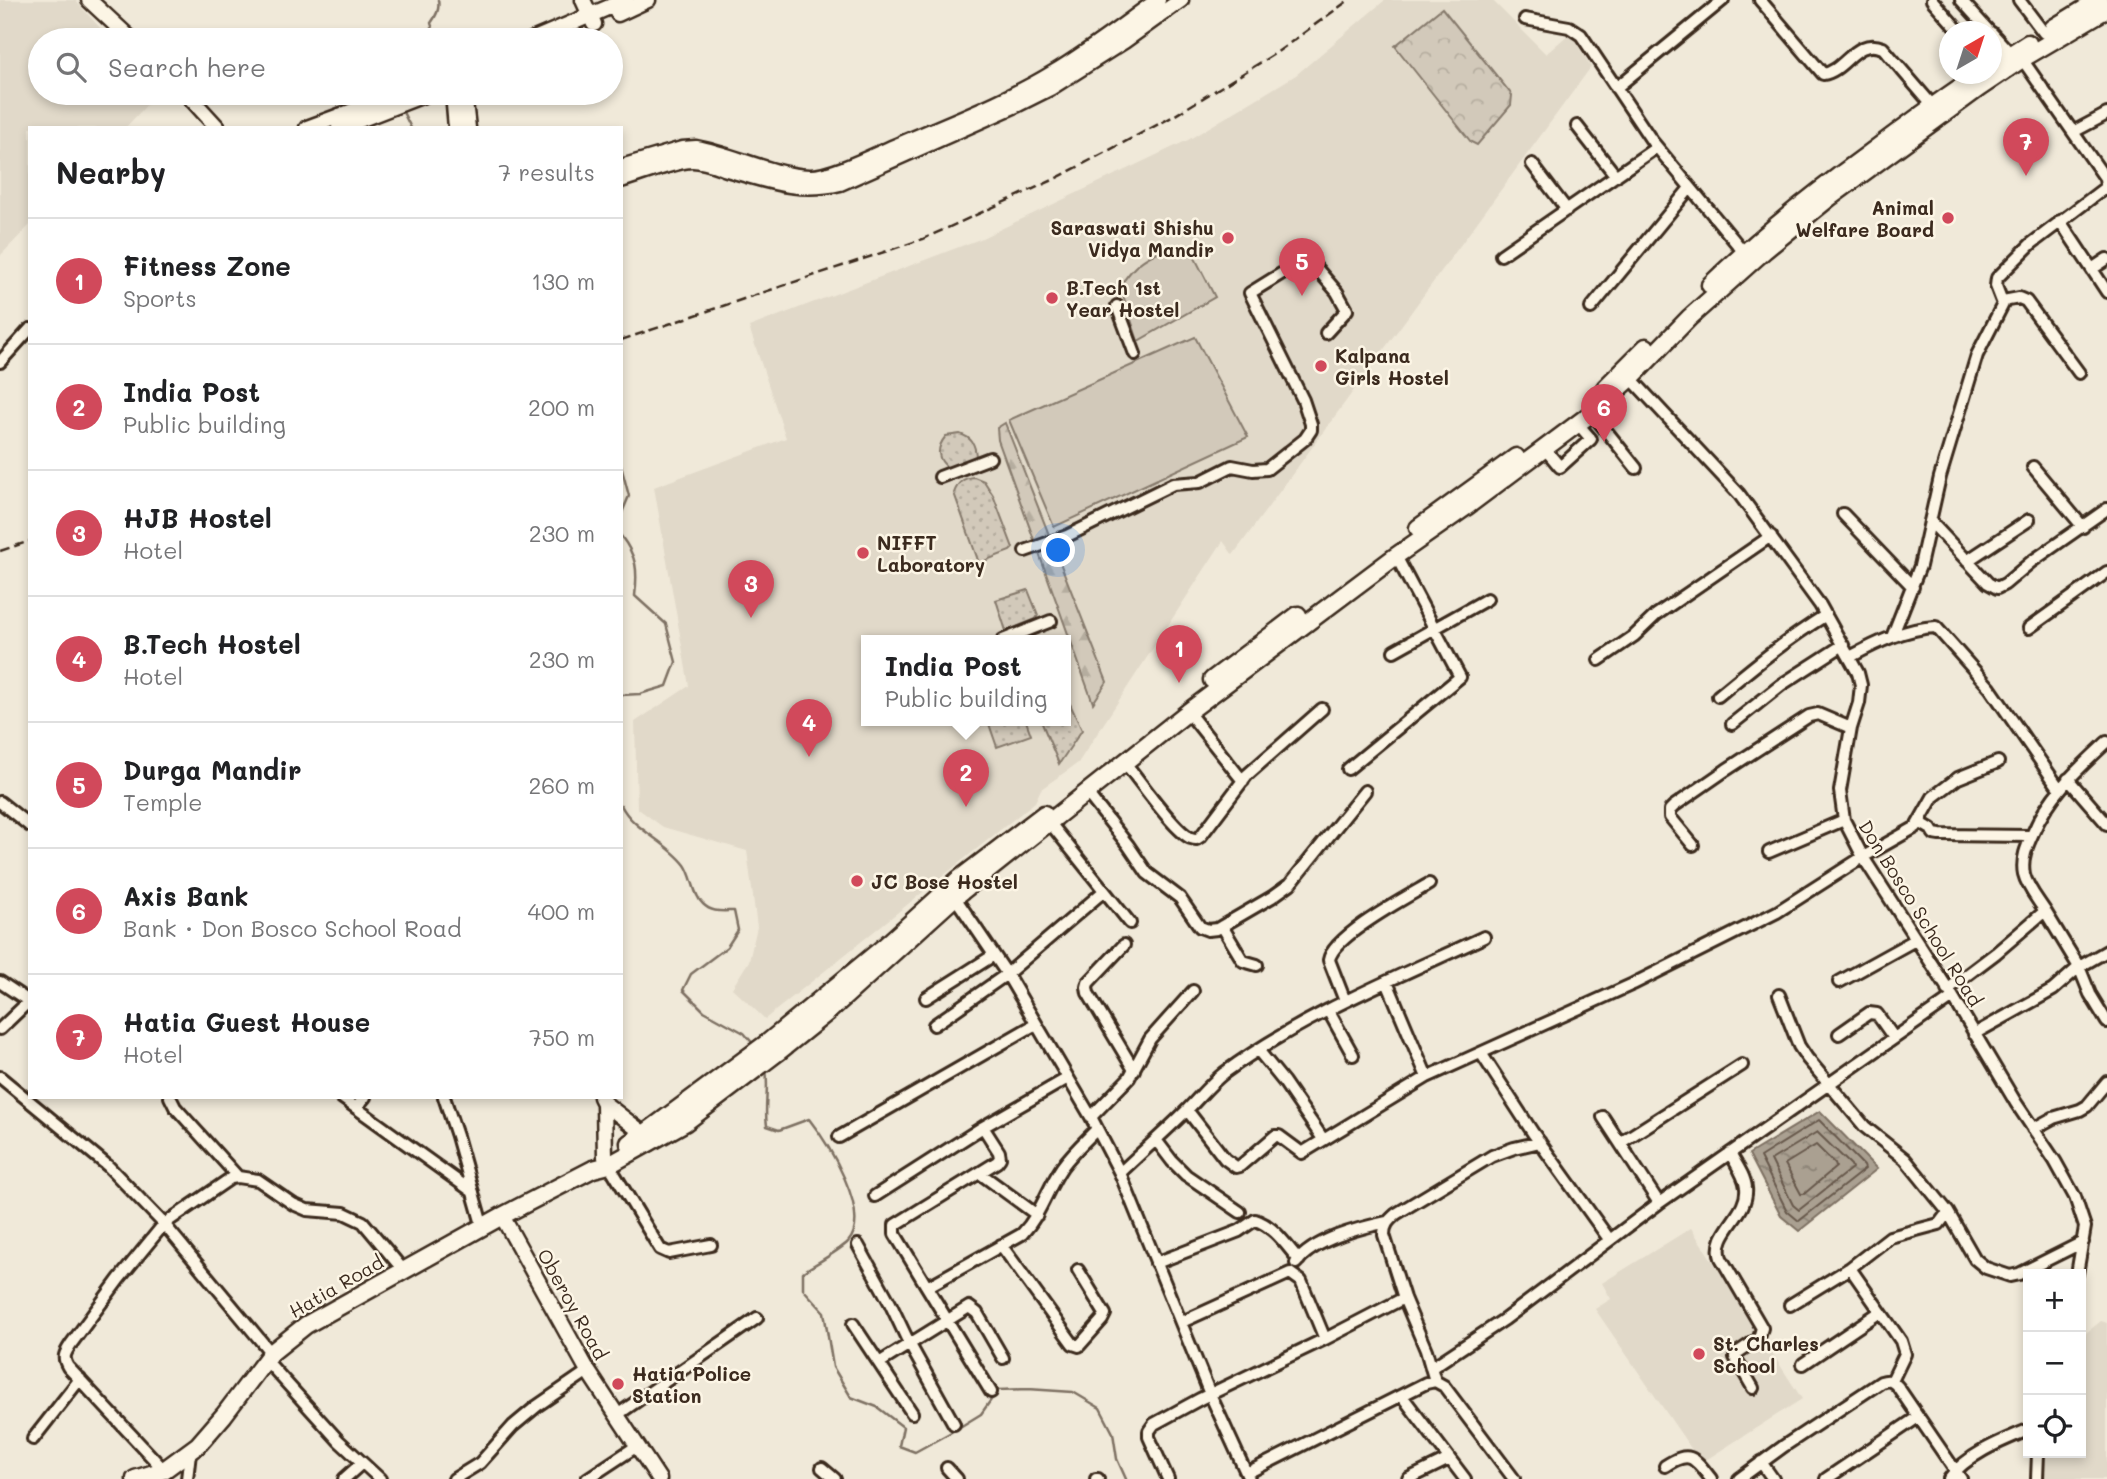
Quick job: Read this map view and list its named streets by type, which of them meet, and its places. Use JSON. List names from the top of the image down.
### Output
{
  "streets": {
    "main road": ["Hatia Road"],
    "street": ["Don Bosco School Road", "Oberoy Road"]
  },
  "crossings": [
    ["Hatia Road", "Oberoy Road"]
  ],
  "places": [
    "Animal Welfare Board",
    "Saraswati Shishu Vidya Mandir",
    "B.Tech 1st Year Hostel",
    "Kalpana Girls Hostel",
    "NIFFT Laboratory",
    "JC Bose Hostel",
    "St. Charles School",
    "Hatia Police Station"
  ],
  "north": "top right",
  "page": {
    "search": "Search here",
    "pins": [
      "7",
      "5",
      "6",
      "3",
      "1",
      "4",
      "2"
    ],
    "heading": ["Nearby", "7 results"],
    "list": [
      {
        "mark": "1",
        "name": "Fitness Zone",
        "note": "Sports",
        "value": "130 m"
      },
      {
        "mark": "2",
        "name": "India Post",
        "note": "Public building",
        "value": "200 m"
      },
      {
        "mark": "3",
        "name": "HJB Hostel",
        "note": "Hotel",
        "value": "230 m"
      },
      {
        "mark": "4",
        "name": "B.Tech Hostel",
        "note": "Hotel",
        "value": "230 m"
      },
      {
        "mark": "5",
        "name": "Durga Mandir",
        "note": "Temple",
        "value": "260 m"
      },
      {
        "mark": "6",
        "name": "Axis Bank",
        "note": "Bank · Don Bosco School Road",
        "value": "400 m"
      },
      {
        "mark": "7",
        "name": "Hatia Guest House",
        "note": "Hotel",
        "value": "750 m"
      }
    ],
    "popup": ["India Post", "Public building"],
    "map_buttons": ["+", "−"]
  }
}
